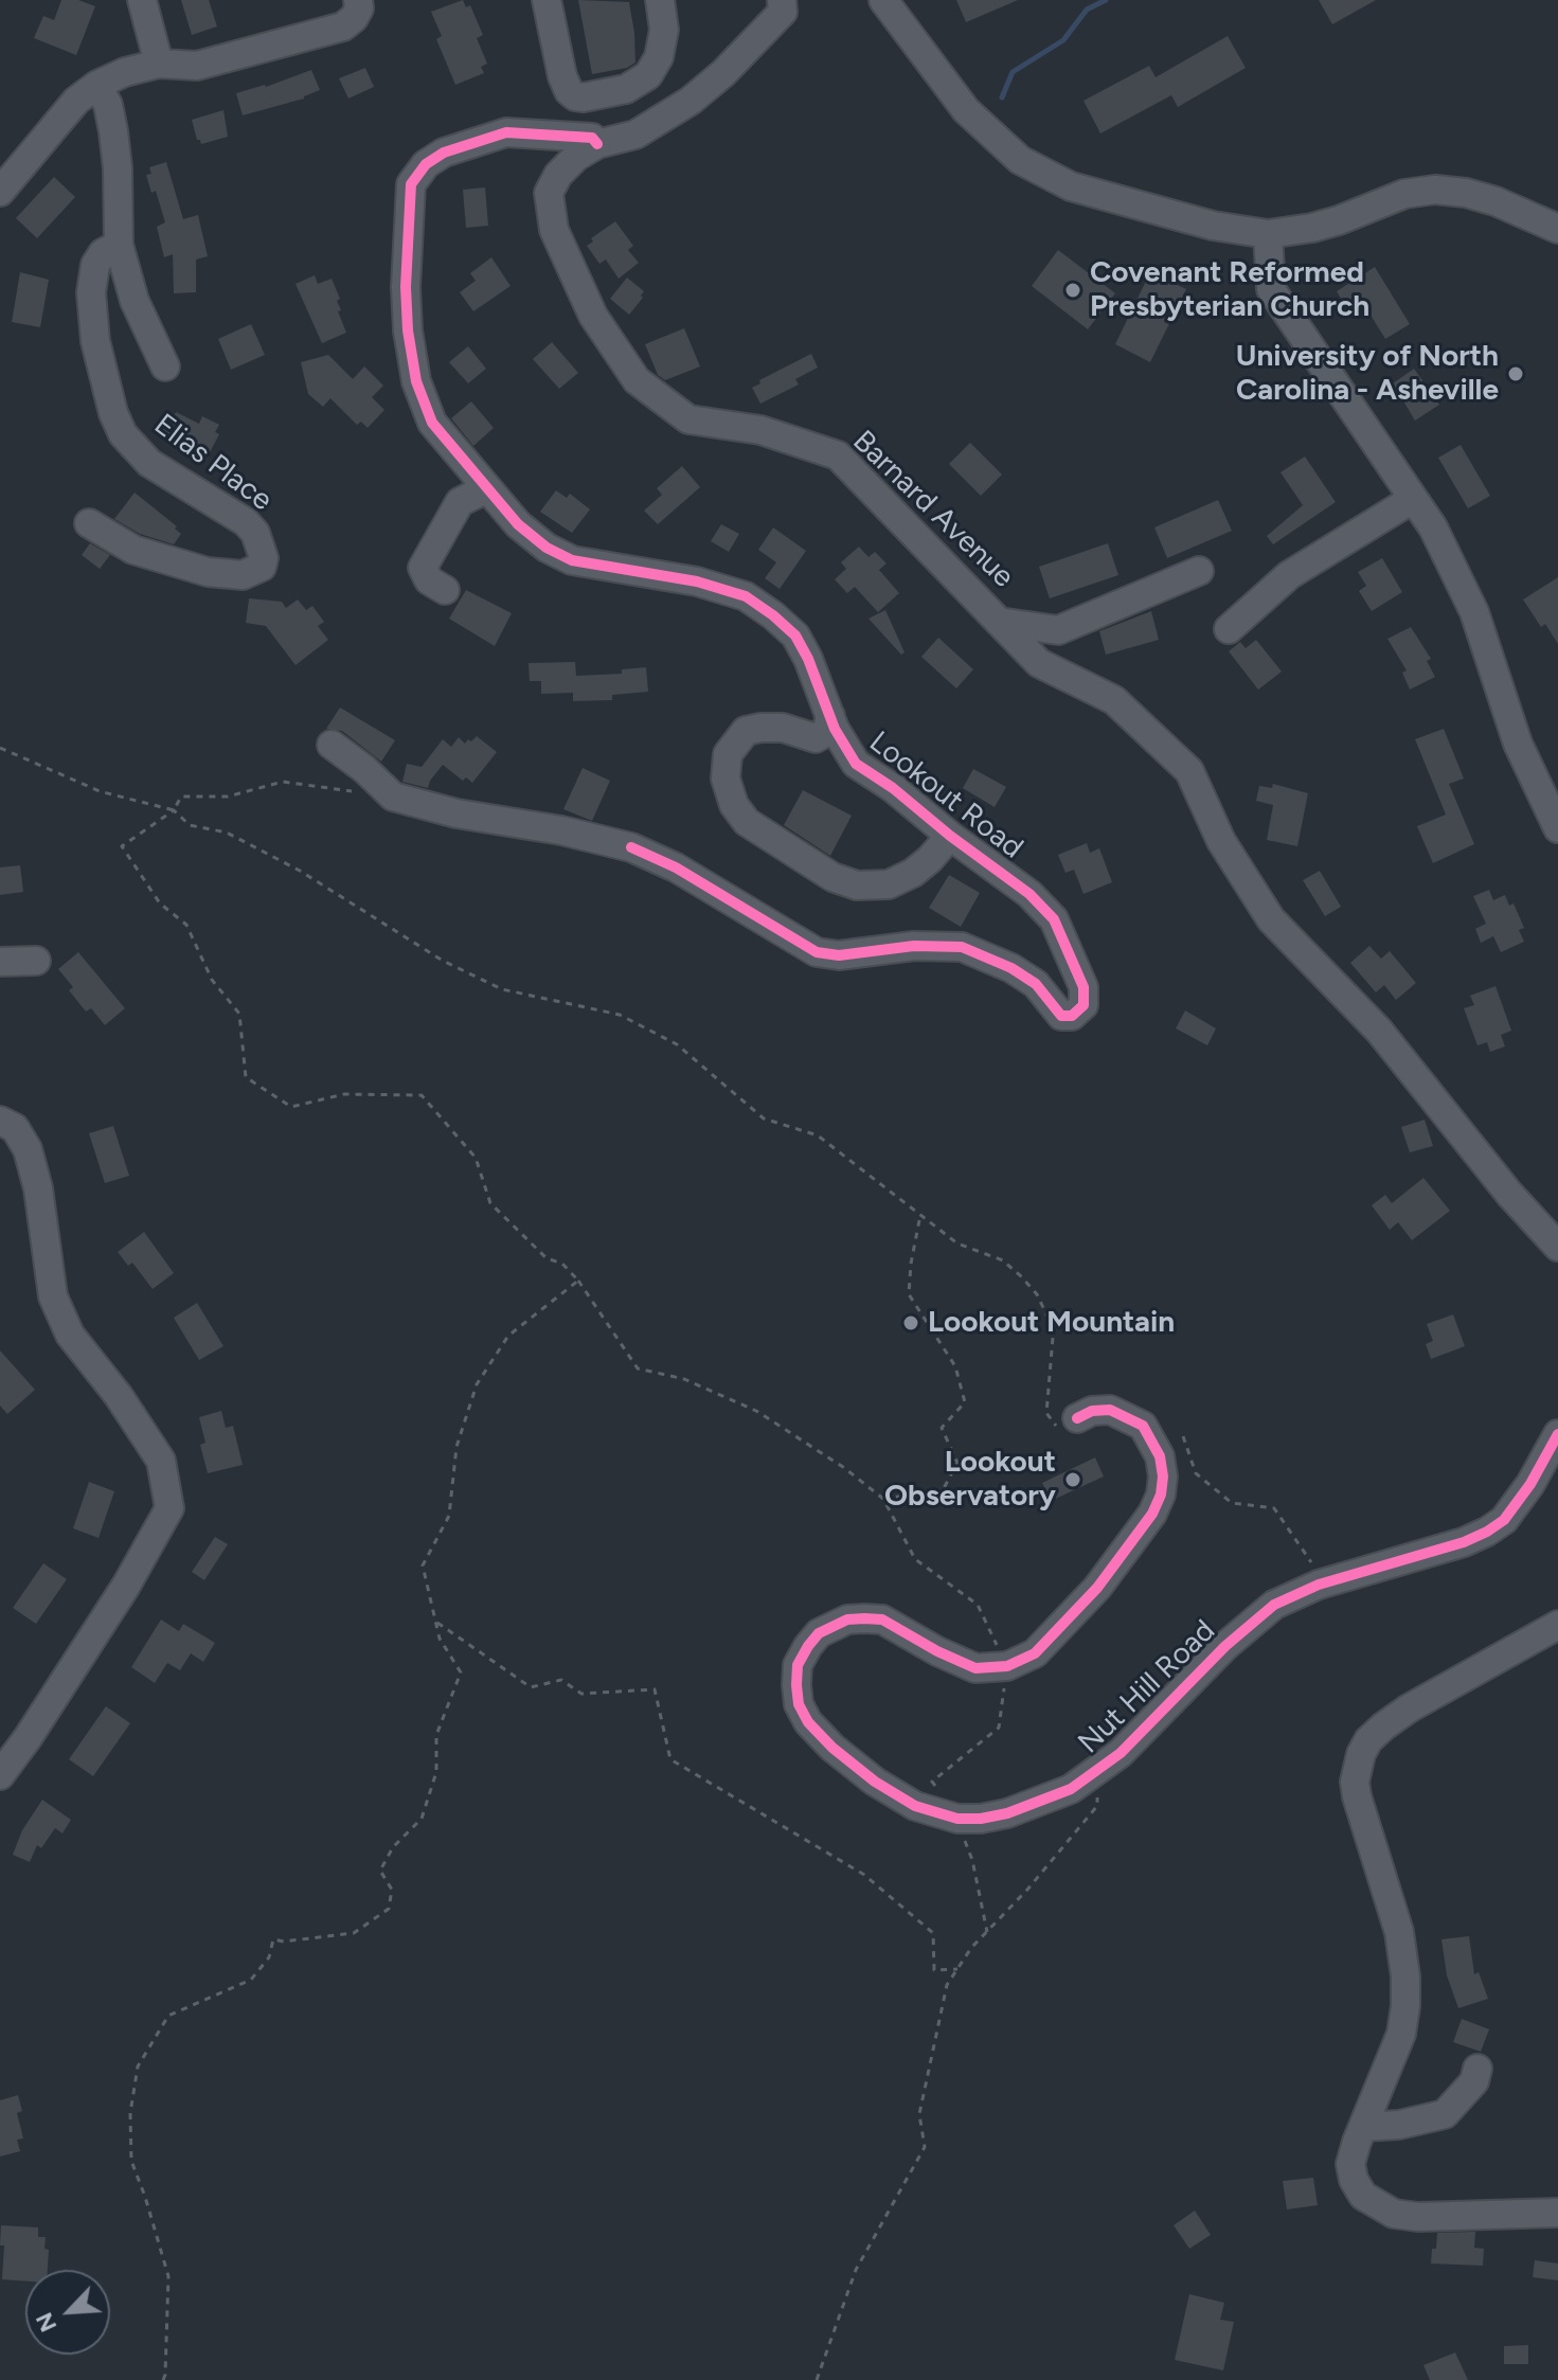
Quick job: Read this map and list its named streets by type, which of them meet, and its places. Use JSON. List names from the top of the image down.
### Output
{
  "streets": {
    "street": [
      "Elias Place",
      "Barnard Avenue",
      "Lookout Road",
      "Nut Hill Road"
    ]
  },
  "crossings": [
    ["Barnard Avenue", "Lookout Road"]
  ],
  "places": [
    "Covenant Reformed Presbyterian Church",
    "University of North Carolina - Asheville",
    "Lookout Mountain",
    "Lookout Observatory"
  ],
  "north": "bottom left"
}
